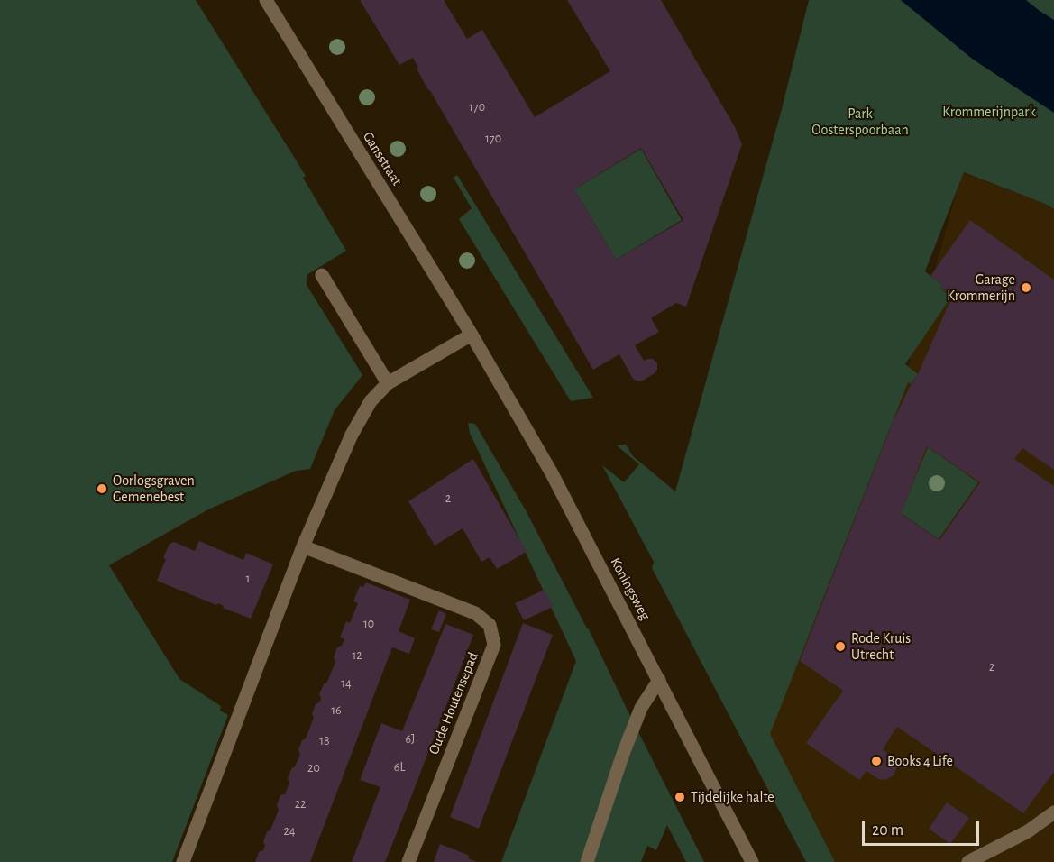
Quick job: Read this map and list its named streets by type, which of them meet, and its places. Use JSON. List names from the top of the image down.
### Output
{
  "streets": {
    "street": ["Gansstraat", "Koningsweg", "Oude Houtensepad"]
  },
  "crossings": [
    ["Gansstraat", "Koningsweg"]
  ],
  "parks": ["Krommerijnpark", "Park Oosterspoorbaan"],
  "places": [
    "Garage Krommerijn",
    "Oorlogsgraven Gemenebest",
    "Rode Kruis Utrecht",
    "Books 4 Life",
    "Tijdelijke halte"
  ],
  "house_numbers": [
    "170",
    "170",
    "2",
    "1",
    "10",
    "12",
    "2",
    "14",
    "16",
    "6J",
    "18",
    "6L",
    "20",
    "22",
    "24"
  ],
  "scale_bar": "20 m"
}
